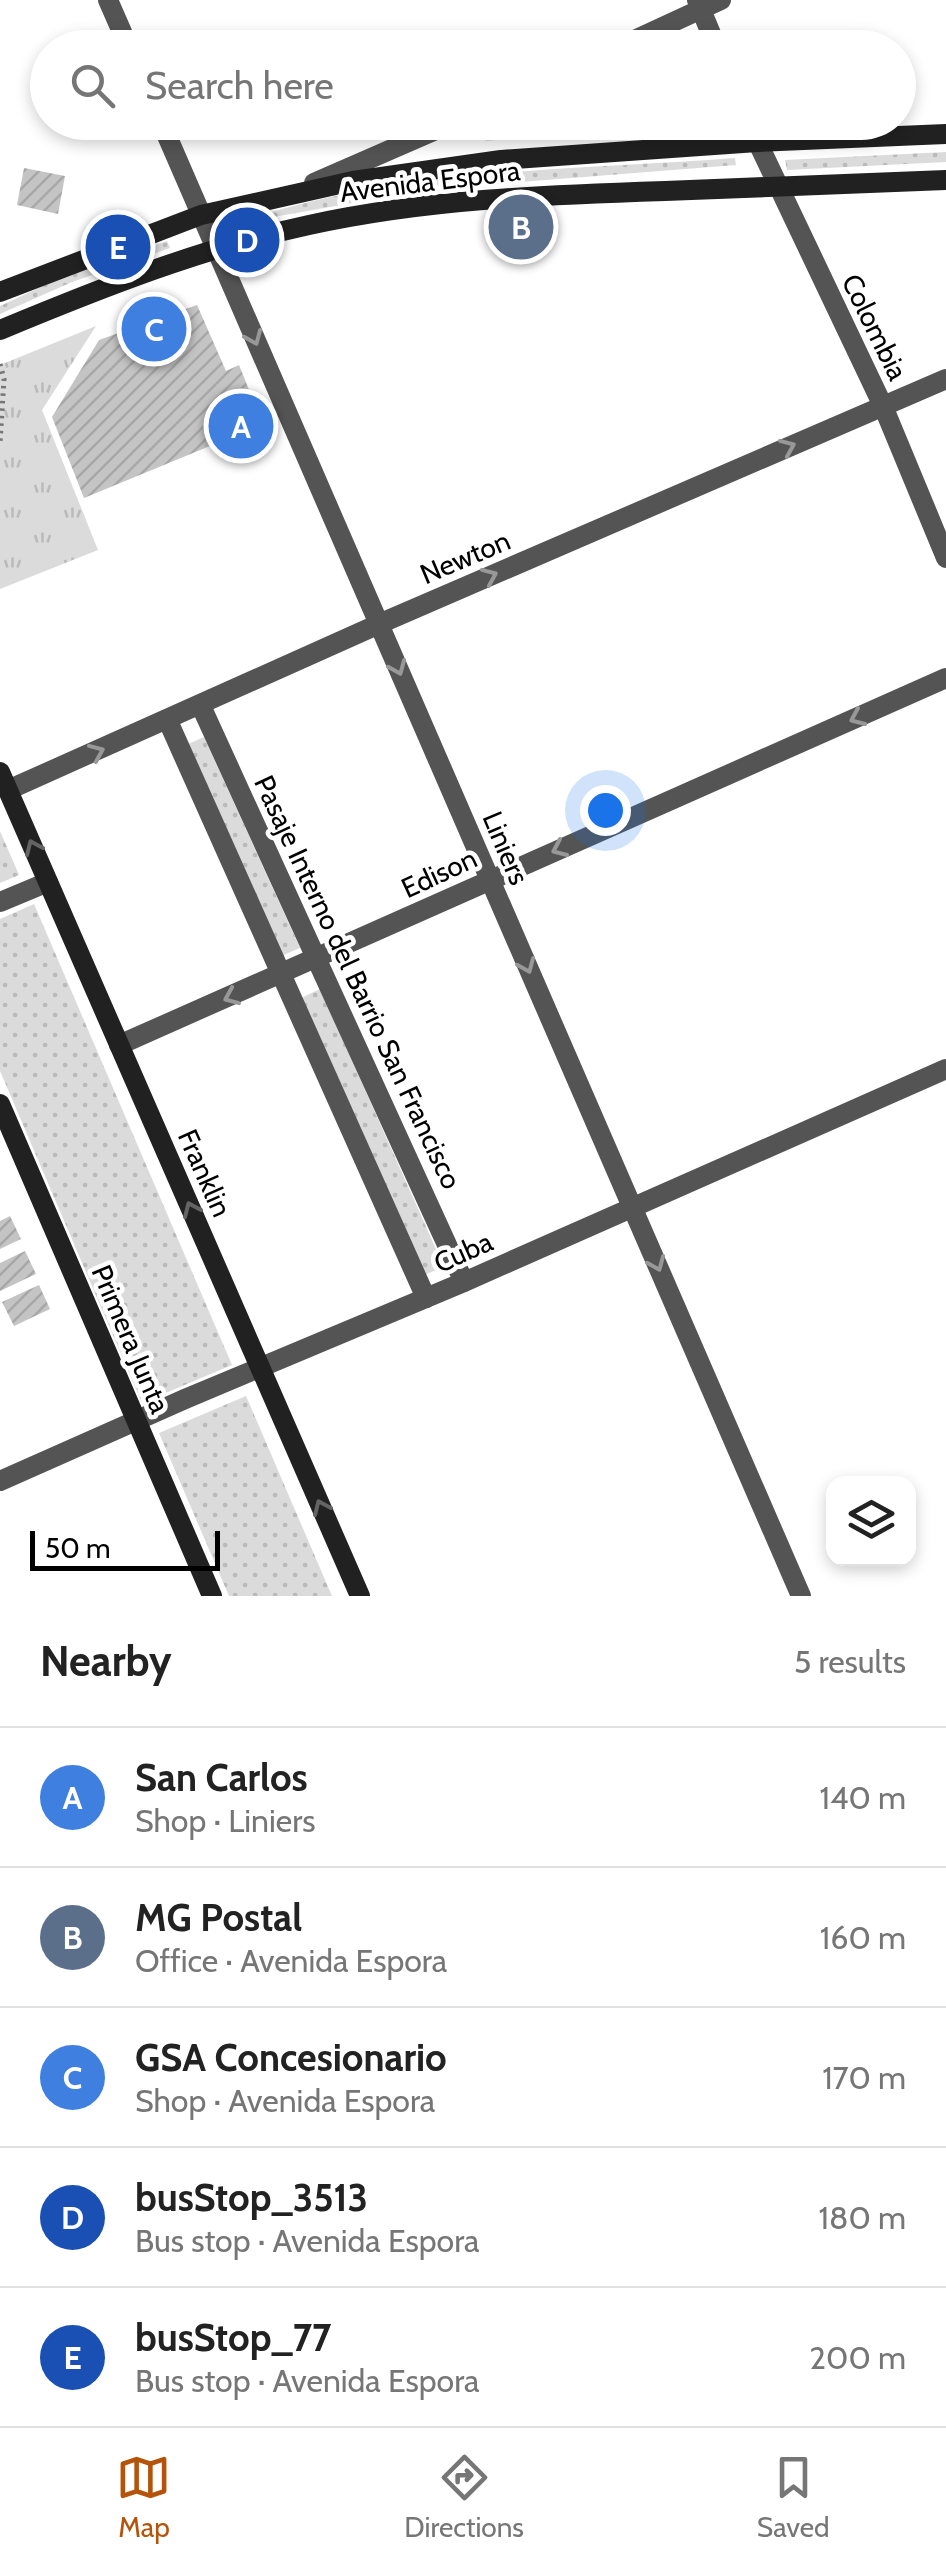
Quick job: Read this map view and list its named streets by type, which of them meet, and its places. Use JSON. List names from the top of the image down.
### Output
{
  "streets": {
    "main road": ["Avenida Espora", "Franklin", "Primera Junta"],
    "street": [
      "Colombia",
      "Newton",
      "Liniers",
      "Edison",
      "Pasaje Interno del Barrio San Francisco",
      "Cuba"
    ]
  },
  "crossings": [
    ["Avenida Espora", "Colombia"],
    ["Avenida Espora", "Liniers"],
    ["Colombia", "Newton"],
    ["Newton", "Liniers"],
    ["Newton", "Pasaje Interno del Barrio San Francisco"],
    ["Newton", "Franklin"],
    ["Liniers", "Edison"],
    ["Liniers", "Cuba"],
    ["Edison", "Pasaje Interno del Barrio San Francisco"],
    ["Edison", "Franklin"],
    ["Pasaje Interno del Barrio San Francisco", "Cuba"],
    ["Franklin", "Cuba"],
    ["Cuba", "Primera Junta"]
  ],
  "one_way": [
    "Newton",
    "Liniers",
    "Edison",
    "Franklin"
  ],
  "scale_bar": "50 m",
  "page": {
    "search": "Search here",
    "pins": [
      "B",
      "D",
      "E",
      "C",
      "A"
    ],
    "scale": "50 m",
    "heading": ["Nearby", "5 results"],
    "list": [
      {
        "mark": "A",
        "name": "San Carlos",
        "note": "Shop · Liniers",
        "value": "140 m"
      },
      {
        "mark": "B",
        "name": "MG Postal",
        "note": "Office · Avenida Espora",
        "value": "160 m"
      },
      {
        "mark": "C",
        "name": "GSA Concesionario",
        "note": "Shop · Avenida Espora",
        "value": "170 m"
      },
      {
        "mark": "D",
        "name": "busStop_3513",
        "note": "Bus stop · Avenida Espora",
        "value": "180 m"
      },
      {
        "mark": "E",
        "name": "busStop_77",
        "note": "Bus stop · Avenida Espora",
        "value": "200 m"
      }
    ],
    "nav": ["Map", "Directions", "Saved"]
  }
}
